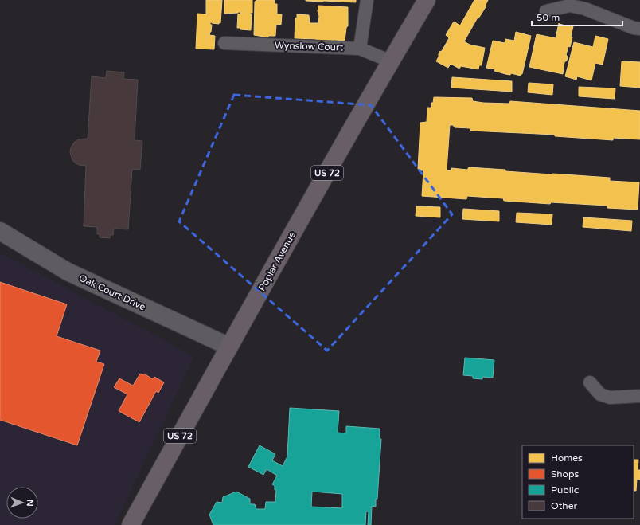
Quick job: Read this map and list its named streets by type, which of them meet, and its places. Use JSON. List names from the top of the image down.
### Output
{
  "streets": {
    "main road": ["US 72", "Poplar Avenue"],
    "street": ["Wynslow Court", "Oak Court Drive"]
  },
  "crossings": [
    ["Wynslow Court", "Poplar Avenue"],
    ["Poplar Avenue", "Oak Court Drive"]
  ],
  "legend": [
    "Homes",
    "Shops",
    "Public",
    "Other"
  ],
  "scale_bar": "50 m",
  "north": "right"
}
